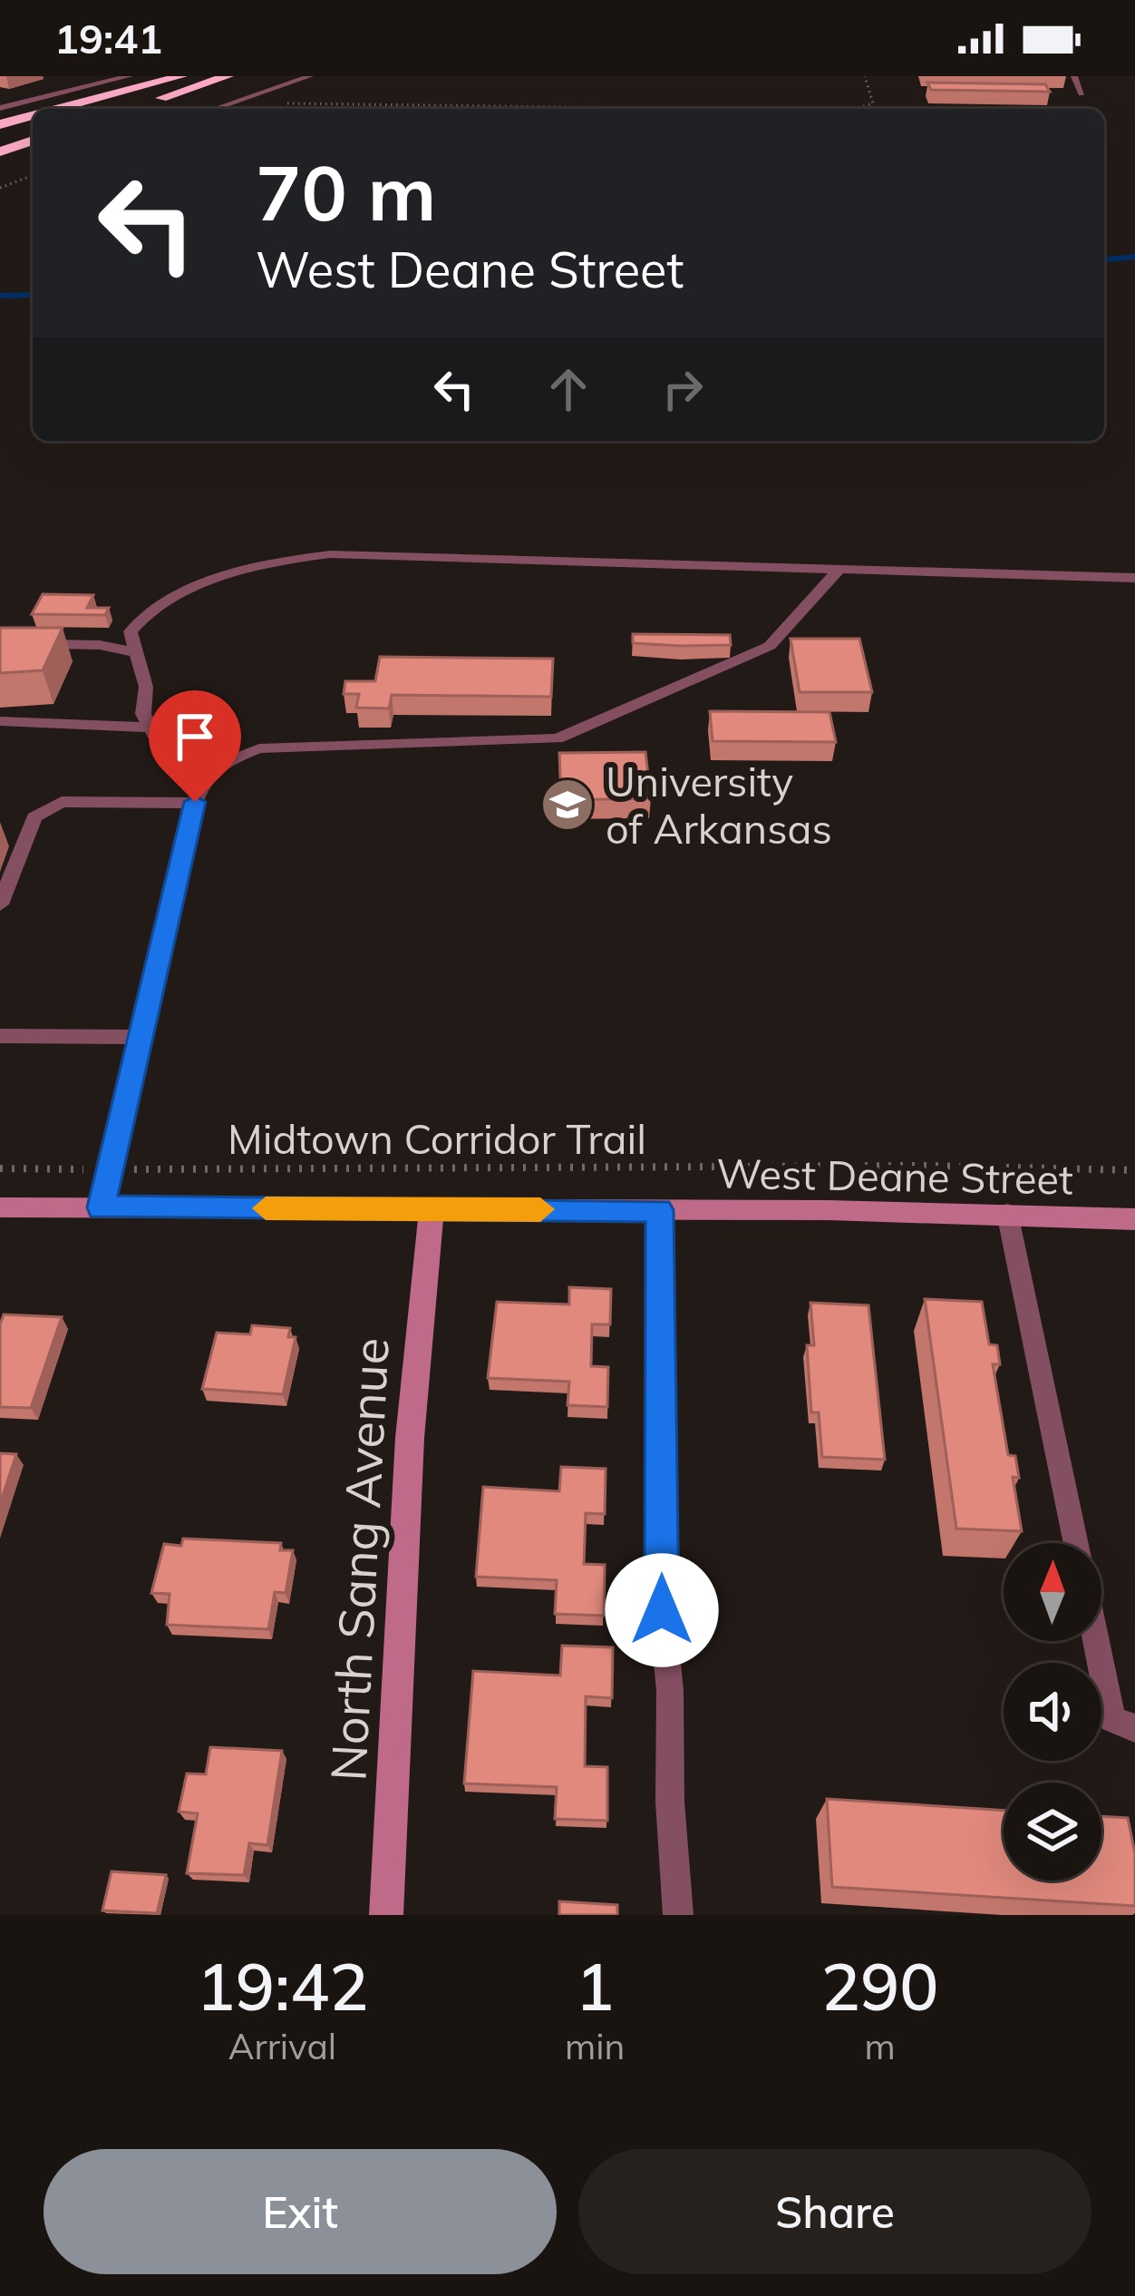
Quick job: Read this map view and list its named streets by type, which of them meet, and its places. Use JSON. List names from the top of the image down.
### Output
{
  "streets": {
    "street": ["West Deane Street", "North Sang Avenue"],
    "path": ["Midtown Corridor Trail"]
  },
  "crossings": [
    ["West Deane Street", "North Sang Avenue"]
  ],
  "places": {
    "school or university": ["University of Arkansas"]
  },
  "north": "top",
  "page": {
    "status": "19:41",
    "turn": ["70 m", "West Deane Street"],
    "eta": [
      "19:42",
      "Arrival",
      "1",
      "min",
      "290",
      "m"
    ],
    "buttons": ["Exit", "Share"]
  }
}
